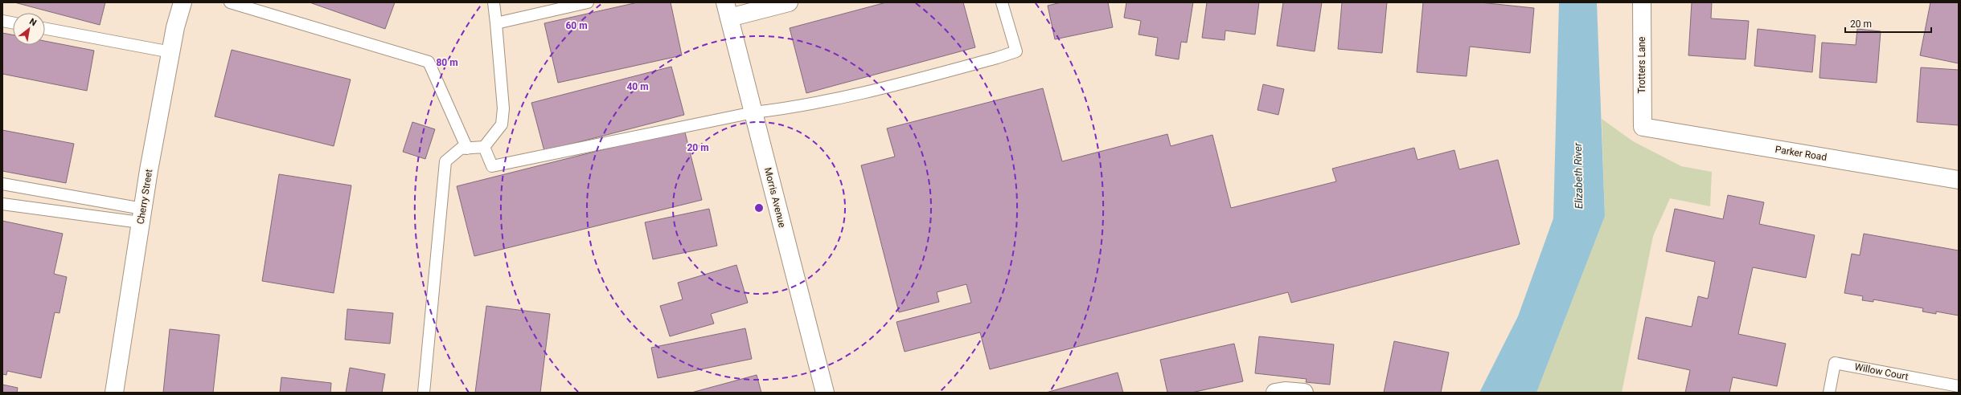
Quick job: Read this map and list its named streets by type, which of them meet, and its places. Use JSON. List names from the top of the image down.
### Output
{
  "streets": {
    "street": [
      "Trotters Lane",
      "Parker Road",
      "Cherry Street",
      "Morris Avenue"
    ],
    "lane": ["Willow Court"]
  },
  "crossings": [
    ["Trotters Lane", "Parker Road"]
  ],
  "water": ["Elizabeth River"],
  "scale_bar": "20 m",
  "north": "top right",
  "rings": [
    "60 m",
    "80 m",
    "40 m",
    "20 m"
  ]
}
